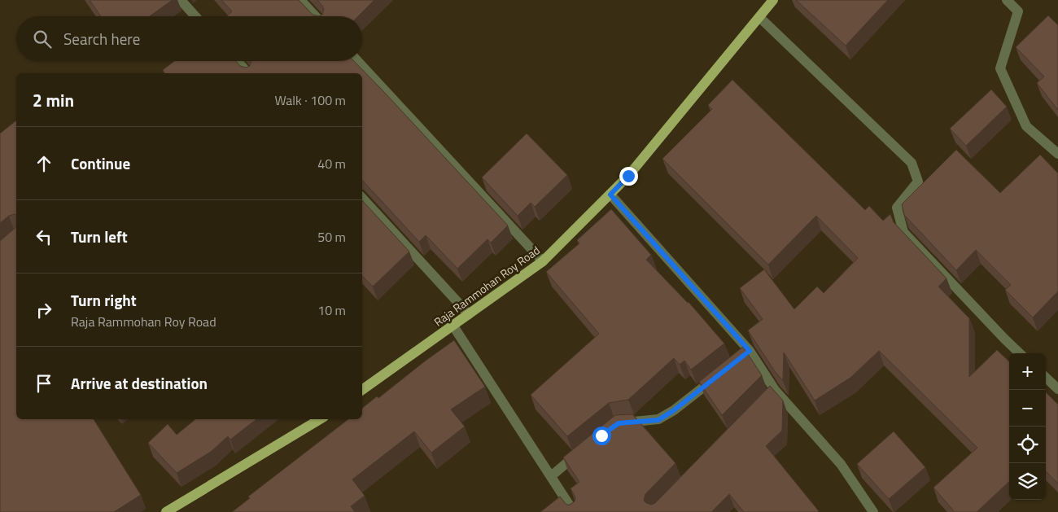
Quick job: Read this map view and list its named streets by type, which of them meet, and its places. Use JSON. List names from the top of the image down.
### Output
{
  "streets": {
    "main road": ["Raja Rammohan Roy Road"]
  },
  "page": {
    "search": "Search here",
    "heading": ["2 min", "Walk · 100 m"],
    "list": [
      ["Continue", "40 m"],
      ["Turn left", "50 m"],
      ["Turn right", "Raja Rammohan Roy Road", "10 m"],
      "Arrive at destination"
    ],
    "map_buttons": ["+", "−"]
  }
}
